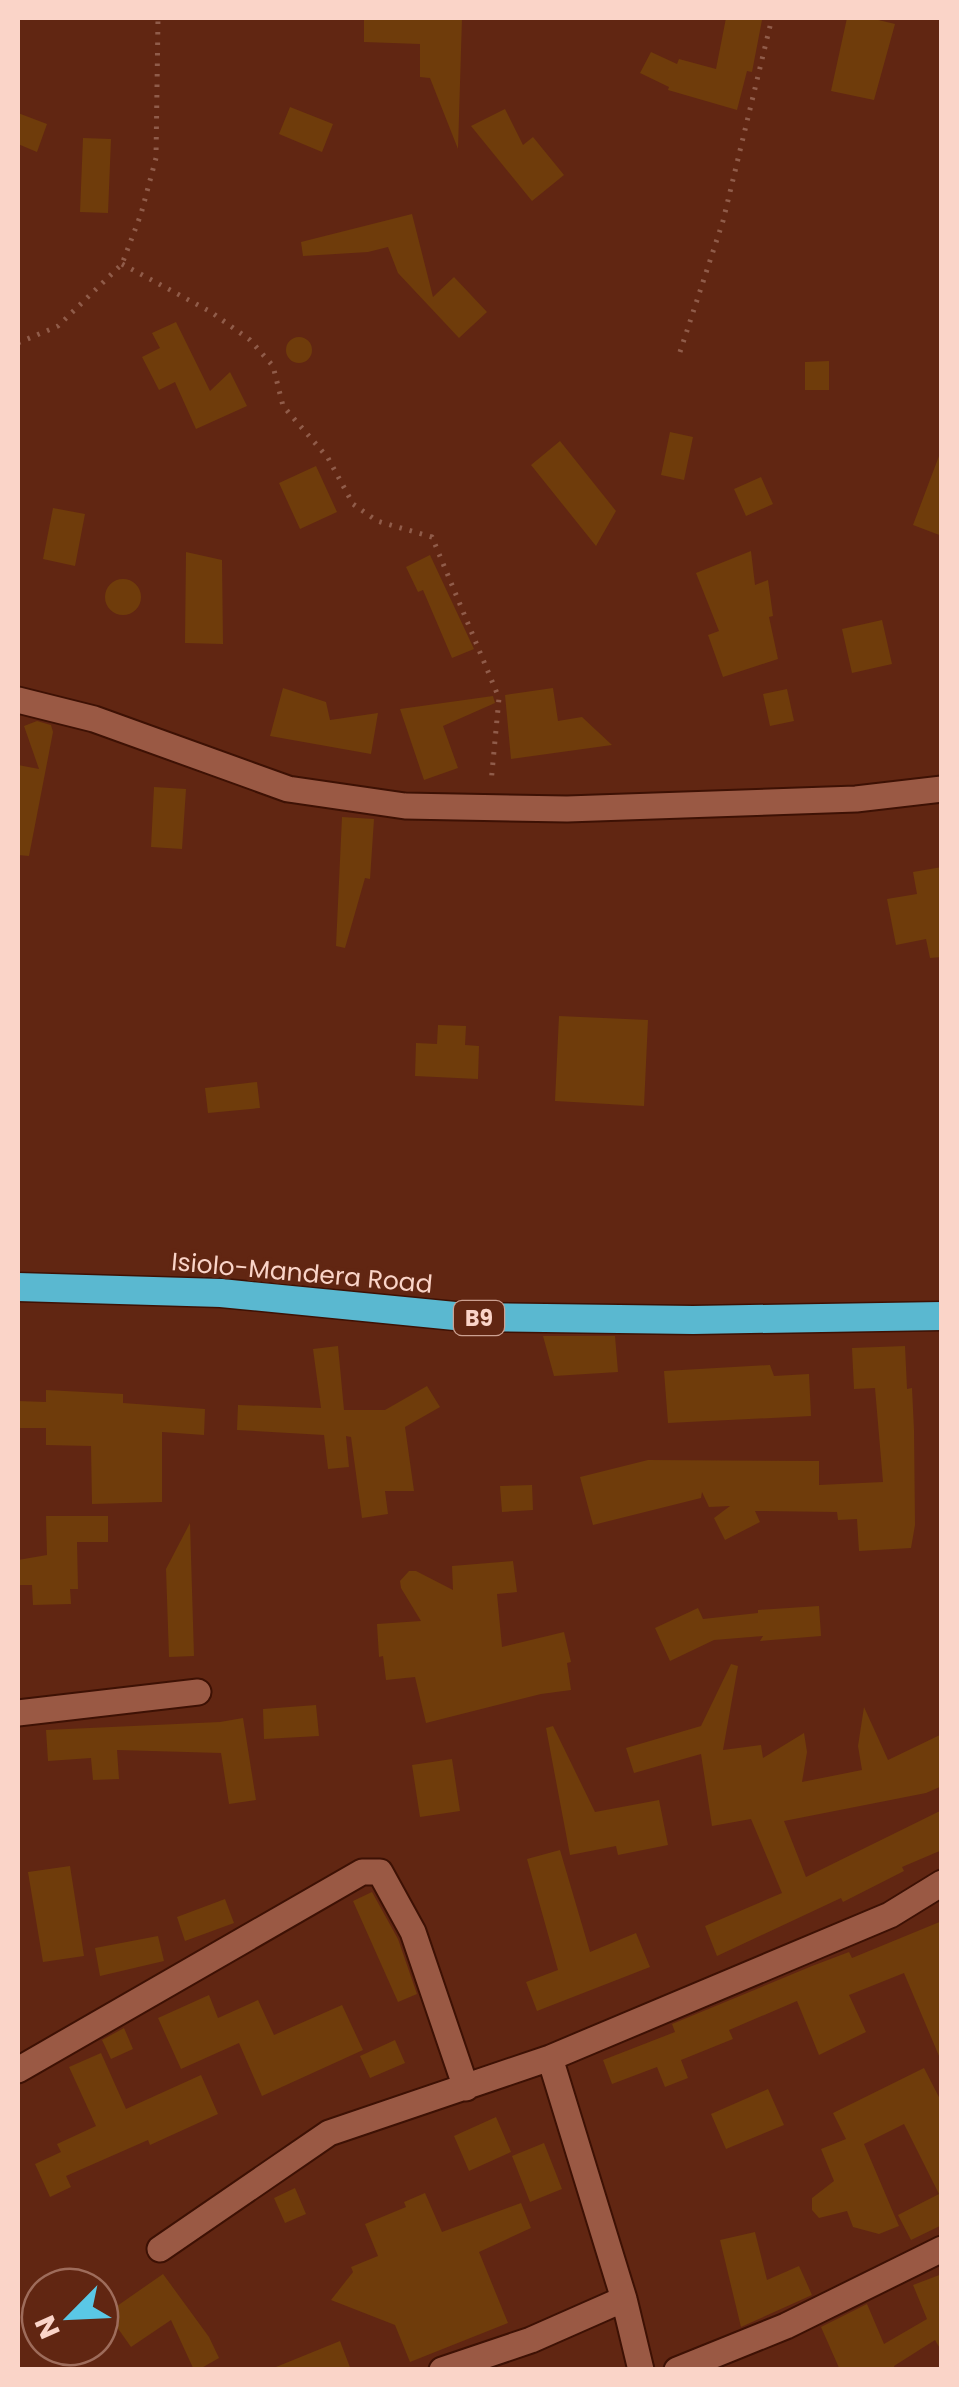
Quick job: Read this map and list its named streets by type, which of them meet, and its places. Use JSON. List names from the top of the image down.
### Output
{
  "streets": {
    "highway": ["Isiolo-Mandera Road", "B9"]
  },
  "north": "bottom left"
}
